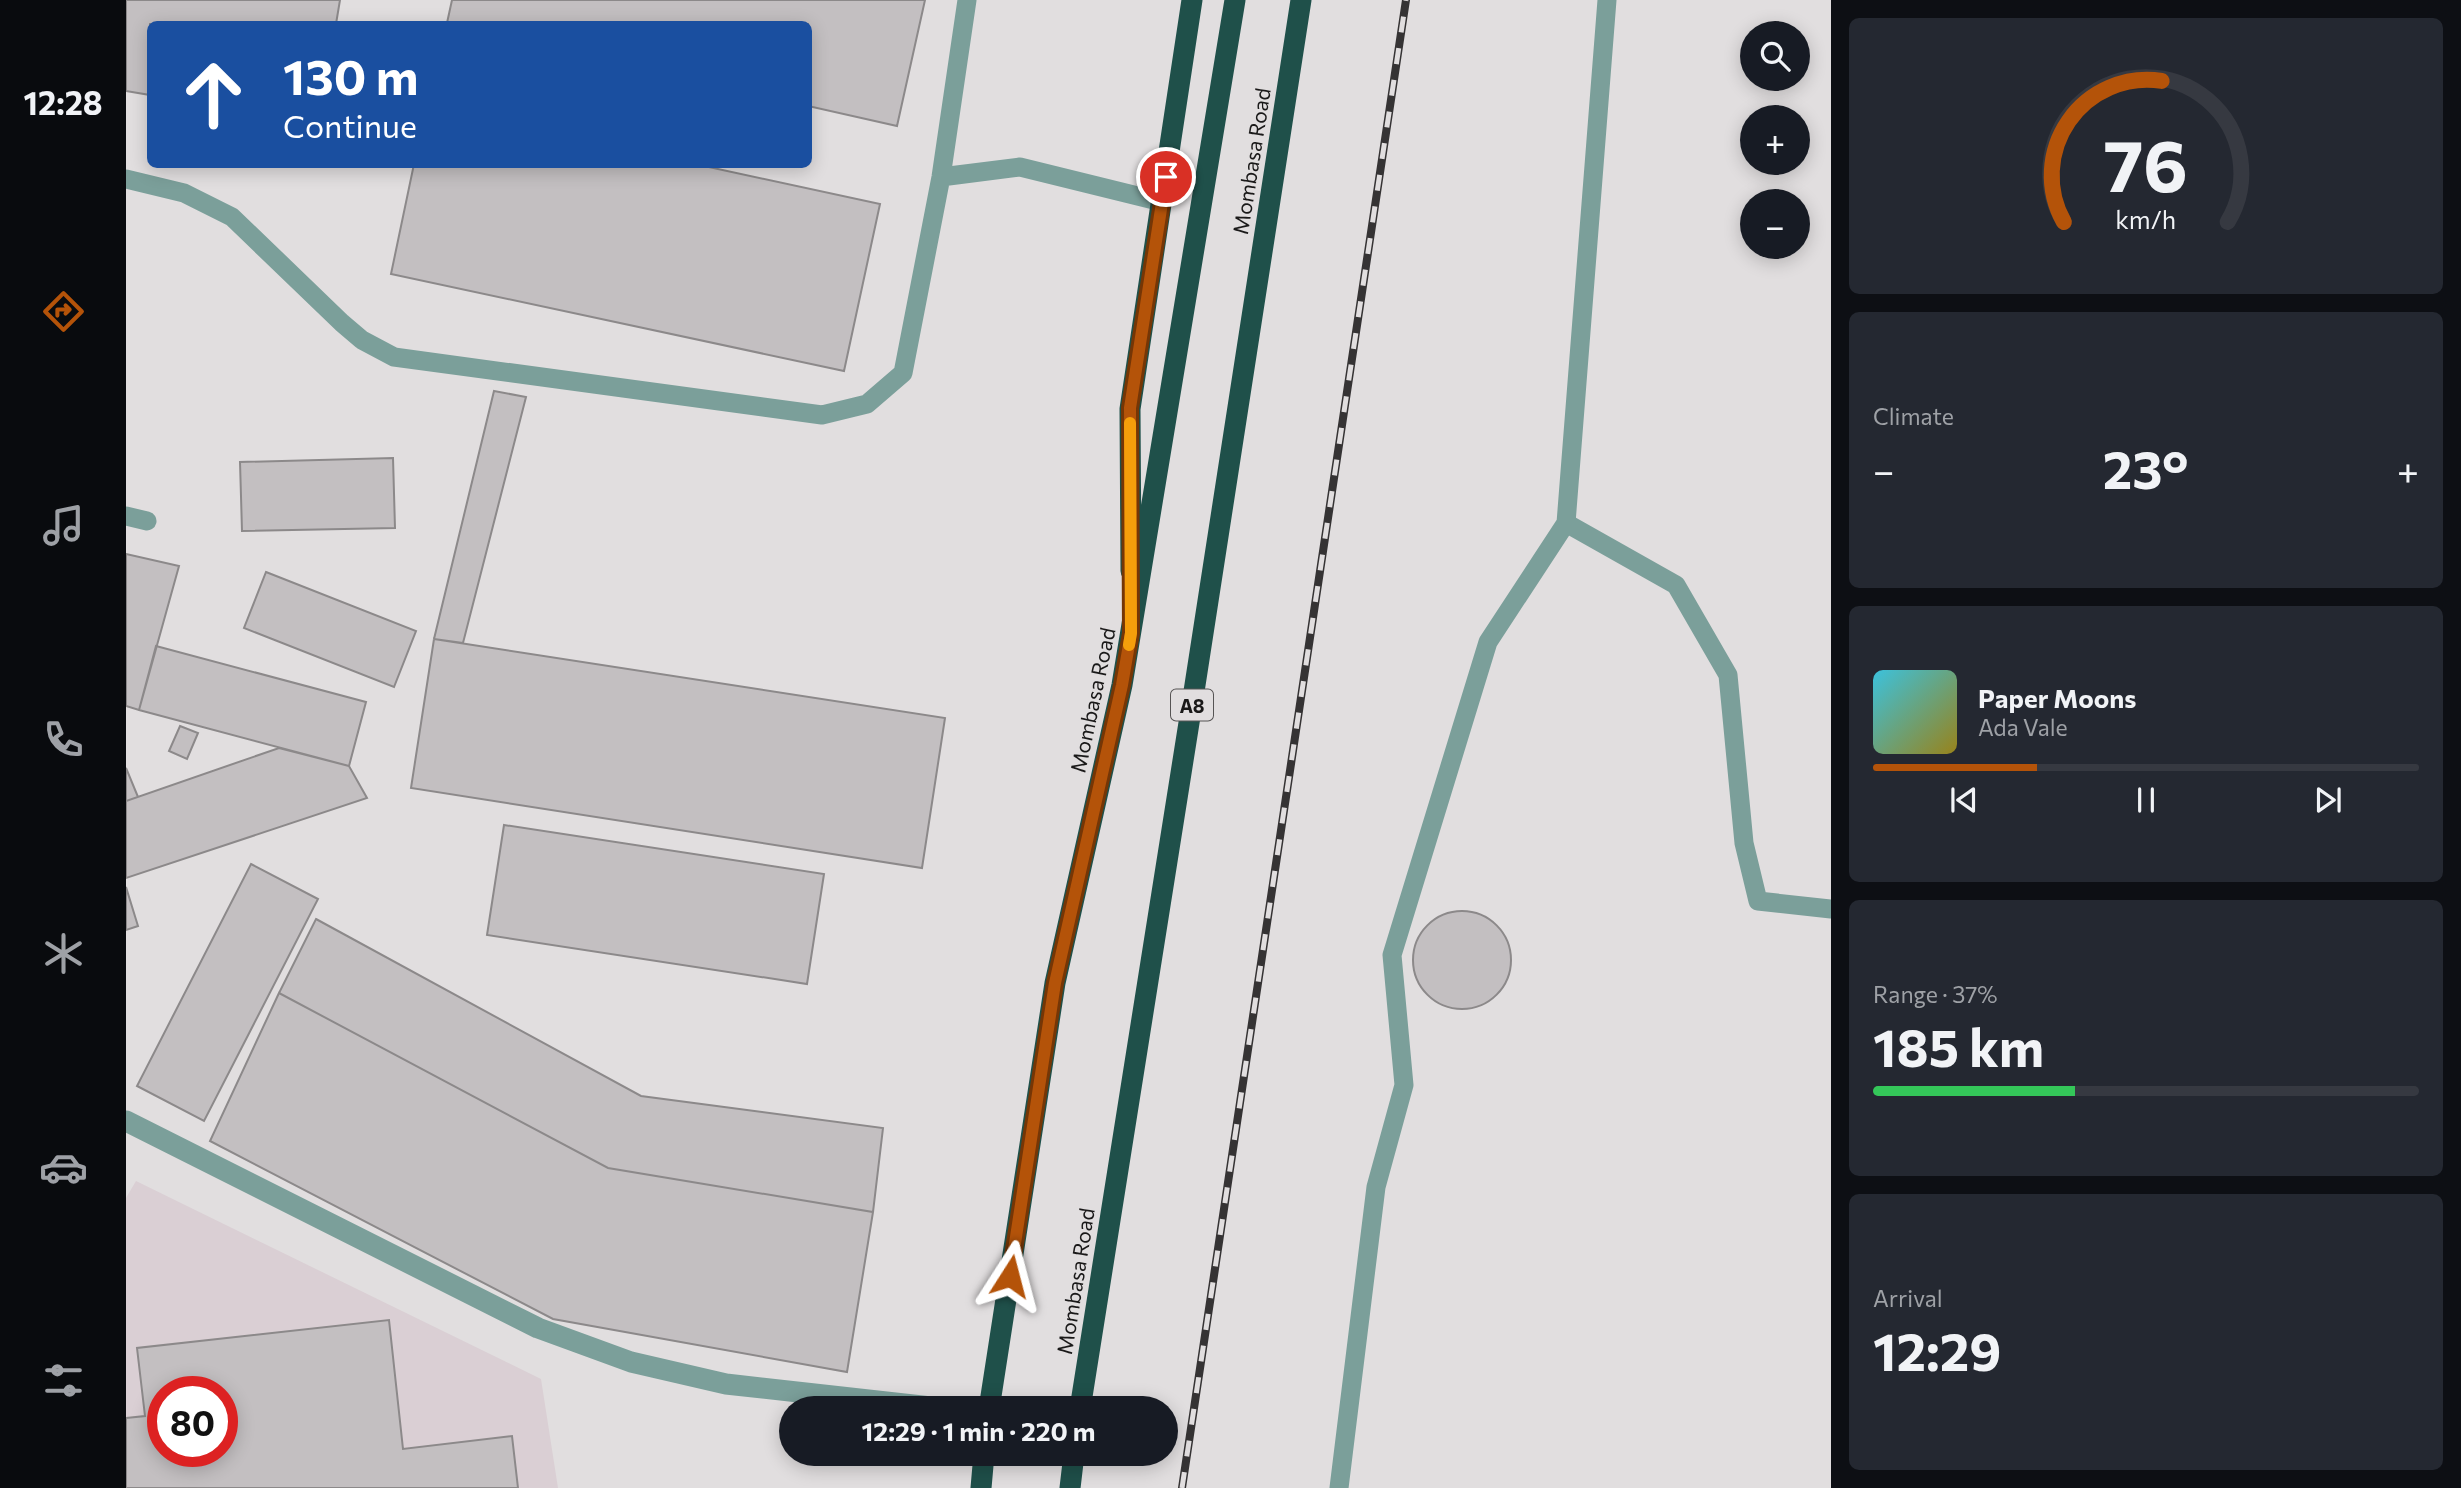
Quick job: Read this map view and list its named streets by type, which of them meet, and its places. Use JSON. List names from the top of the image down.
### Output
{
  "streets": {
    "highway": ["Mombasa Road", "A8"]
  },
  "page": {
    "tabs": "12:28",
    "map_buttons": ["+", "−"],
    "turn": ["130 m", "Continue"],
    "tile": [
      "Climate",
      ["Range · 37%", "185 km"],
      ["Arrival", "12:29"]
    ],
    "heat": ["−", "23°", "+"],
    "song": ["Paper Moons", "Ada Vale"],
    "limit": "80",
    "trip": "12:29 · 1 min · 220 m",
    "gauge": ["76", "km/h"]
  }
}
